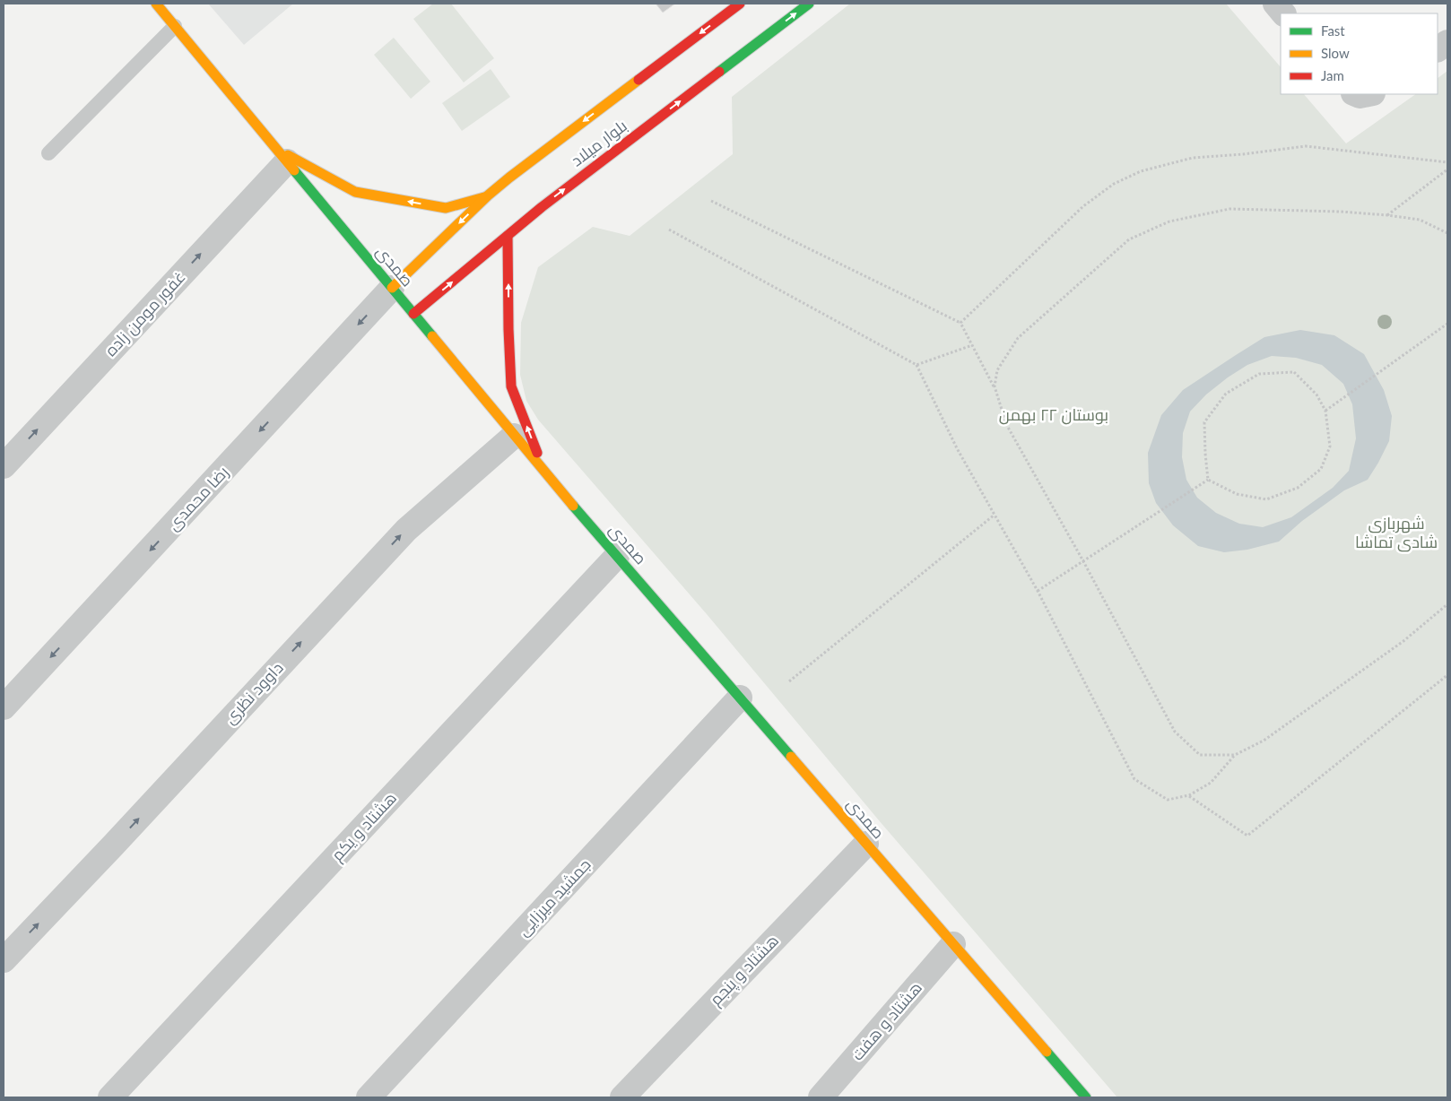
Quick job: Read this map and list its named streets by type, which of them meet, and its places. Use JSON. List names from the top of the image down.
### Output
{
  "streets": {
    "main road": ["بلوار میلاد", "صمدی"],
    "street": [
      "غفور مومن زاده",
      "رضا محمدی",
      "داوود نظری",
      "هشتاد و یکم",
      "جمشید میرزایی",
      "هشتاد و پنجم",
      "هشتاد و هفت"
    ]
  },
  "crossings": [
    ["بلوار میلاد", "صمدی"],
    ["بلوار میلاد", "رضا محمدی"],
    ["صمدی", "غفور مومن زاده"],
    ["صمدی", "رضا محمدی"],
    ["صمدی", "داوود نظری"],
    ["صمدی", "هشتاد و یکم"],
    ["صمدی", "جمشید میرزایی"],
    ["صمدی", "هشتاد و پنجم"],
    ["صمدی", "هشتاد و هفت"]
  ],
  "one_way": ["غفور مومن زاده", "رضا محمدی", "داوود نظری"],
  "parks": ["بوستان ۲۲ بهمن", "شهربازی شادی تماشا"],
  "legend": ["Fast", "Slow", "Jam"]
}
